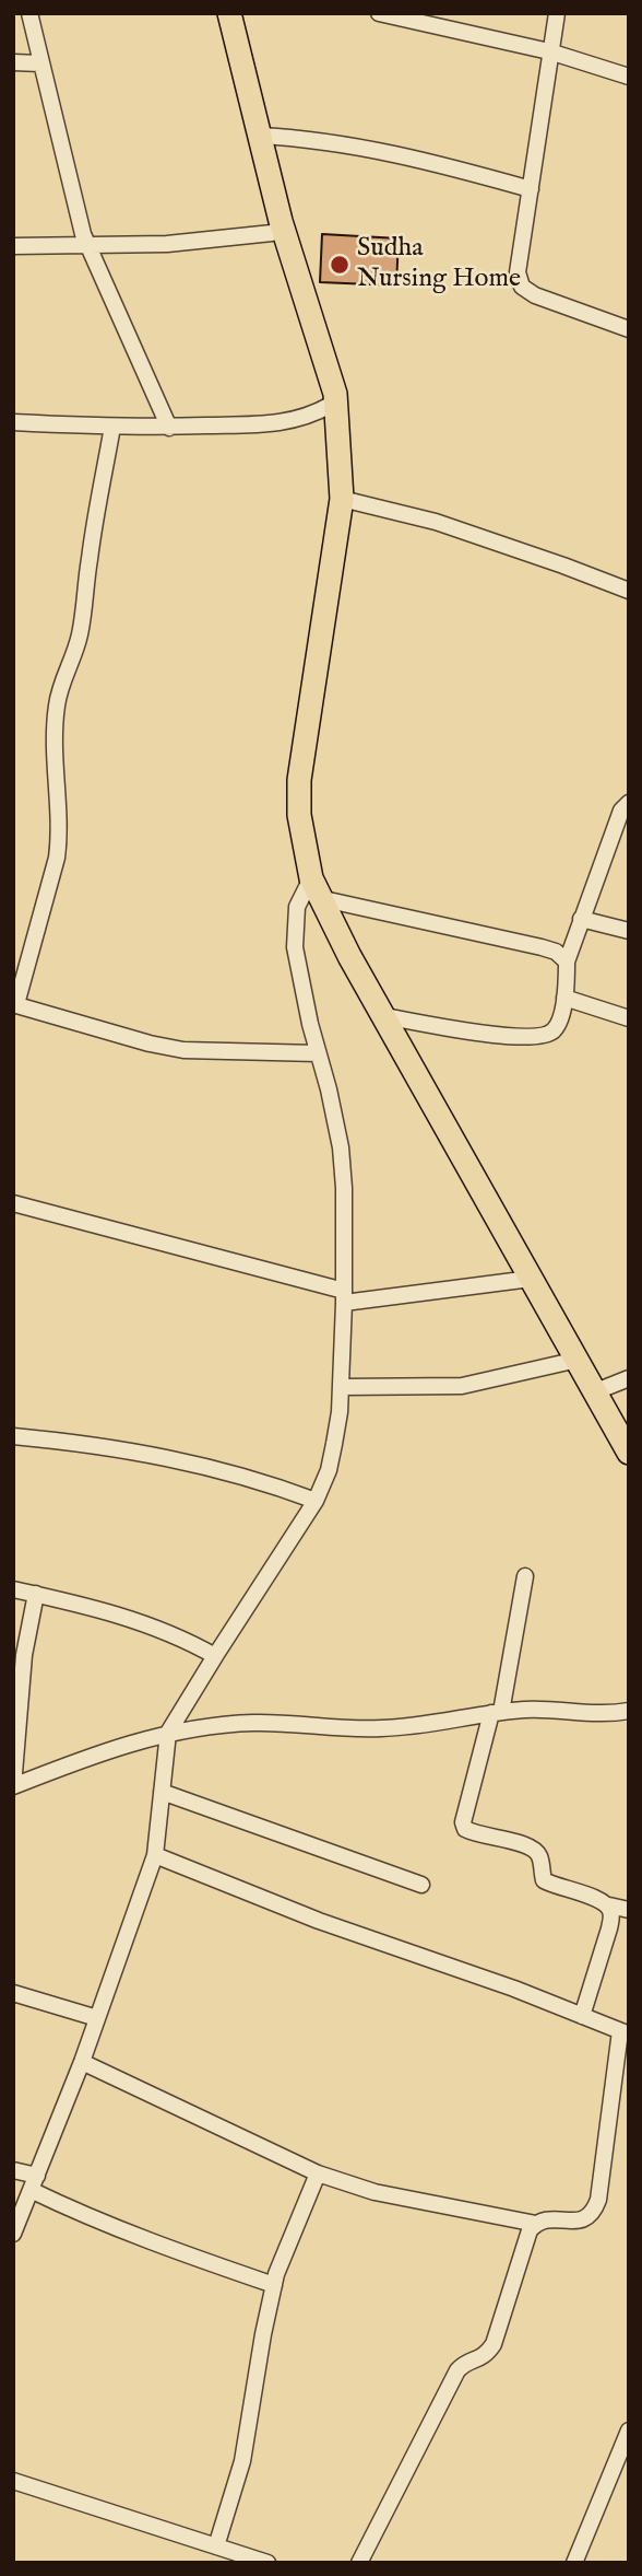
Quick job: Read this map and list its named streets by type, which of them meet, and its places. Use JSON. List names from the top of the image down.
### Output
{
  "places": ["Sudha Nursing Home"]
}
